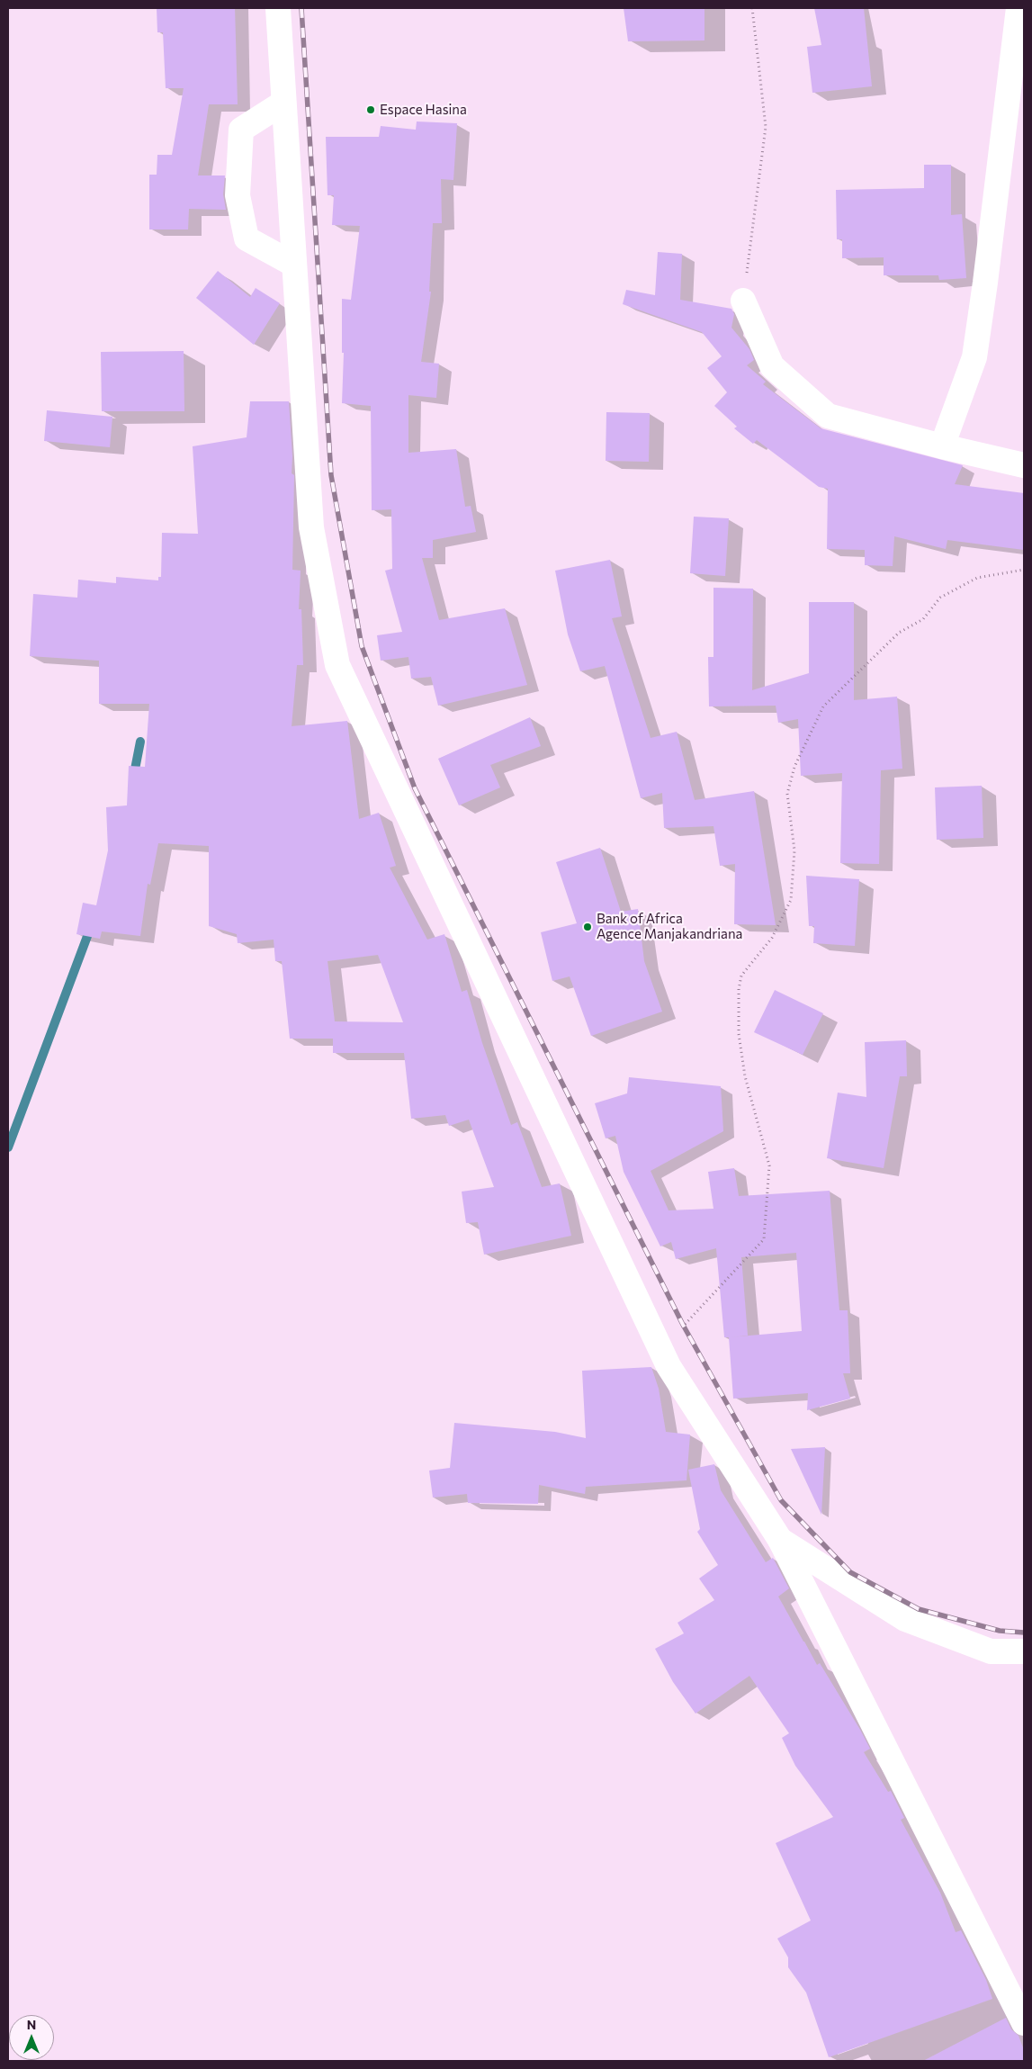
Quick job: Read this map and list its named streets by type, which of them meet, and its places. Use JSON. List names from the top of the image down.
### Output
{
  "places": ["Espace Hasina", "Bank of Africa Agence Manjakandriana"],
  "north": "top"
}
